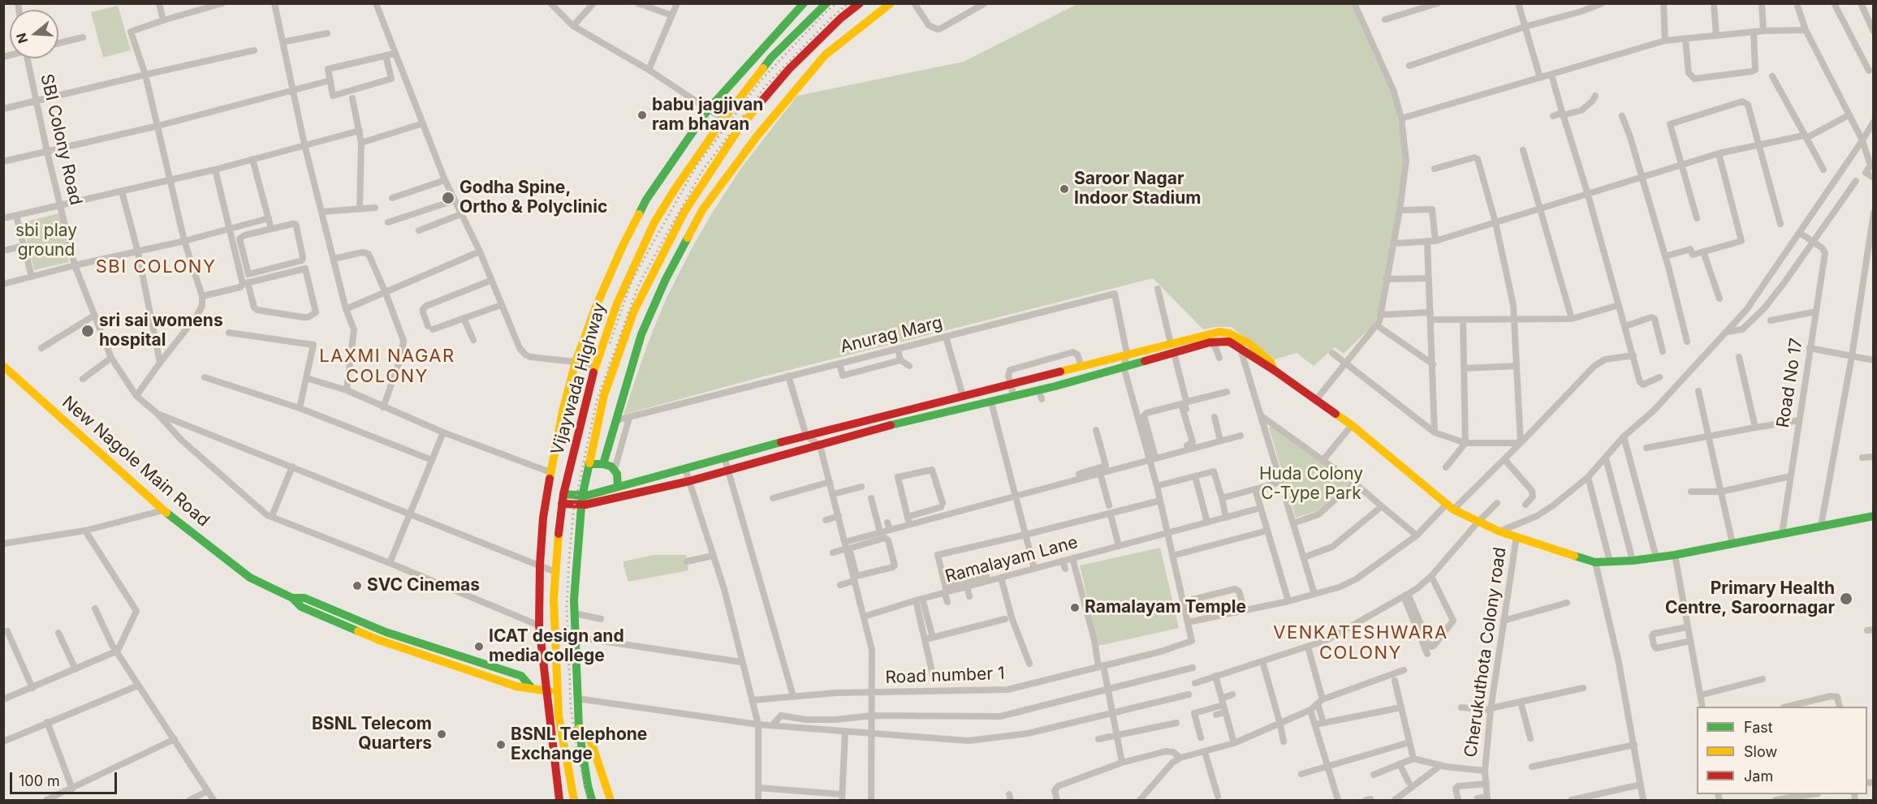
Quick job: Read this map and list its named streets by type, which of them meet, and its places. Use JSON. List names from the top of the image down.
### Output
{
  "streets": {
    "main road": ["Vijaywada Highway", "New Nagole Main Road"],
    "street": [
      "SBI Colony Road",
      "Anurag Marg",
      "Road No 17",
      "Ramalayam Lane",
      "Cherukuthota Colony road",
      "Road number 1"
    ]
  },
  "districts": ["SBI COLONY", "LAXMI NAGAR COLONY", "VENKATESHWARA COLONY"],
  "parks": ["sbi play ground", "Huda Colony C-Type Park"],
  "places": [
    "babu jagjivan ram bhavan",
    "Saroor Nagar Indoor Stadium",
    "Godha Spine, Ortho & Polyclinic",
    "sri sai womens hospital",
    "SVC Cinemas",
    "Primary Health Centre, Saroornagar",
    "Ramalayam Temple",
    "ICAT design and media college",
    "BSNL Telecom Quarters",
    "BSNL Telephone Exchange"
  ],
  "legend": ["Fast", "Slow", "Jam"],
  "scale_bar": "100 m",
  "north": "left"
}
